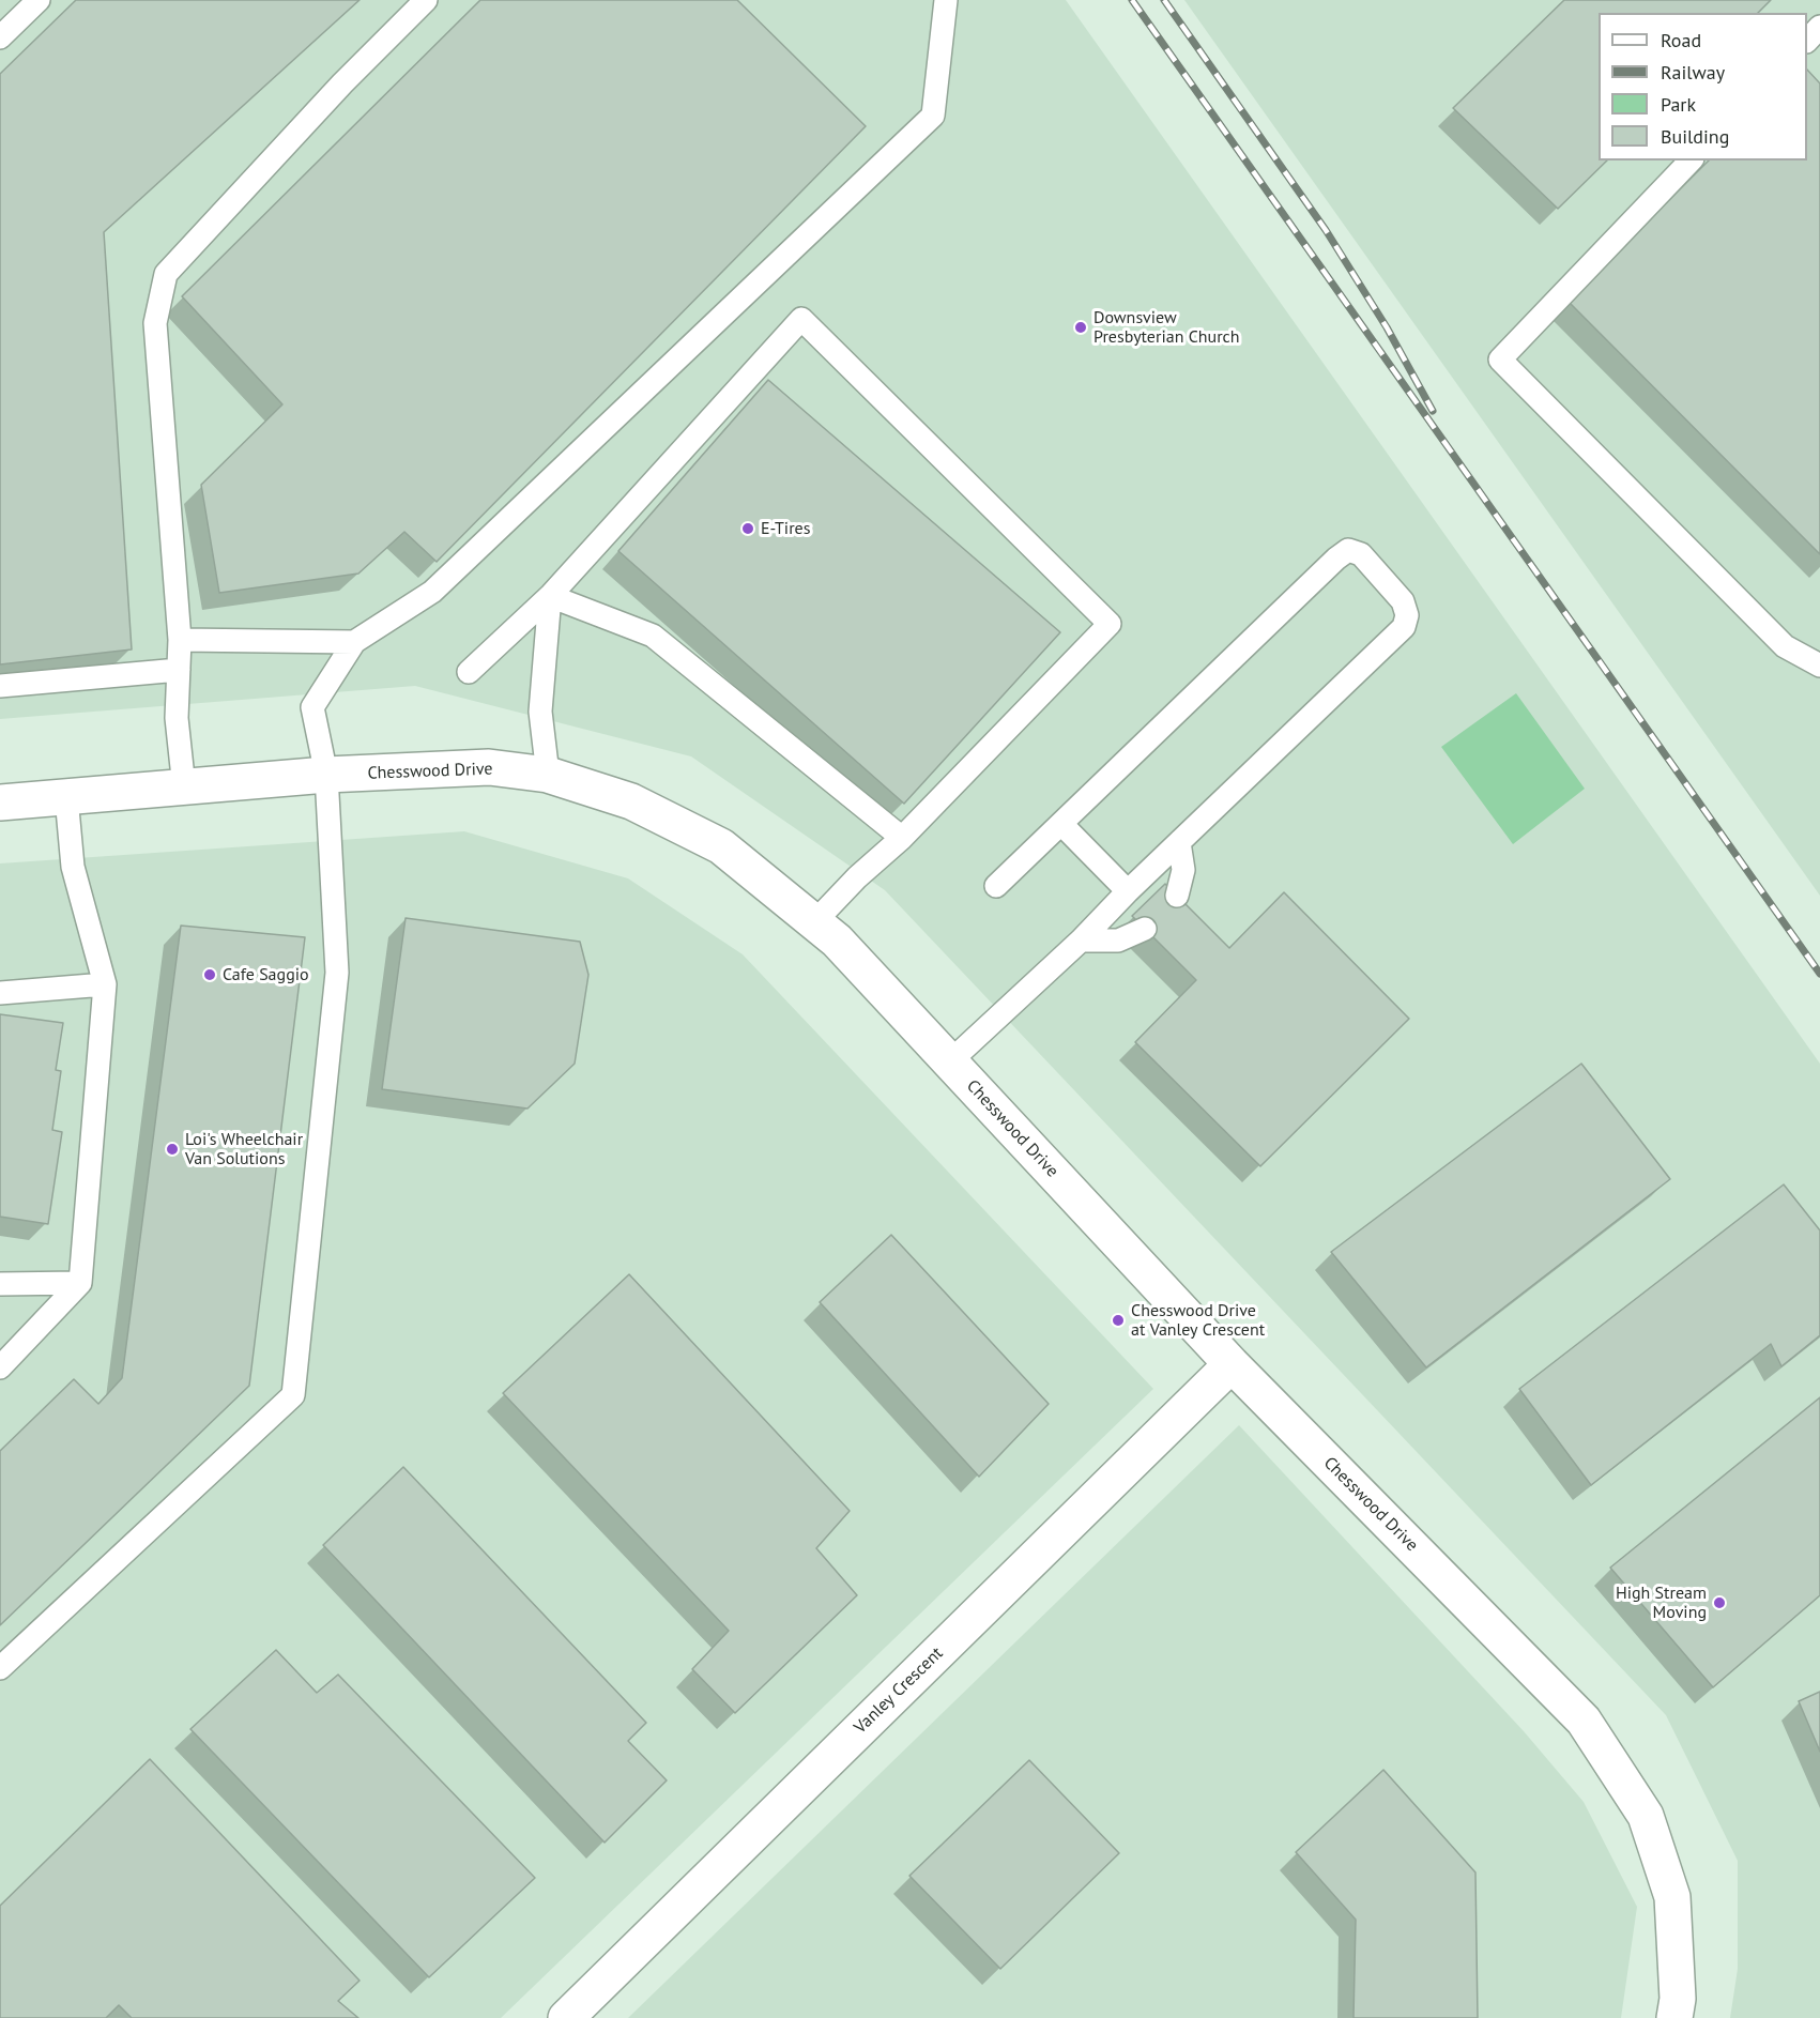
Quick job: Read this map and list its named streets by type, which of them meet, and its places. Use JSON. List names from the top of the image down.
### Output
{
  "streets": {
    "street": ["Chesswood Drive", "Vanley Crescent"]
  },
  "crossings": [
    ["Chesswood Drive", "Vanley Crescent"]
  ],
  "places": [
    "Downsview Presbyterian Church",
    "E-Tires",
    "Cafe Saggio",
    "Loi's Wheelchair Van Solutions",
    "Chesswood Drive at Vanley Crescent",
    "High Stream Moving"
  ],
  "legend": [
    "Road",
    "Railway",
    "Park",
    "Building"
  ]
}
